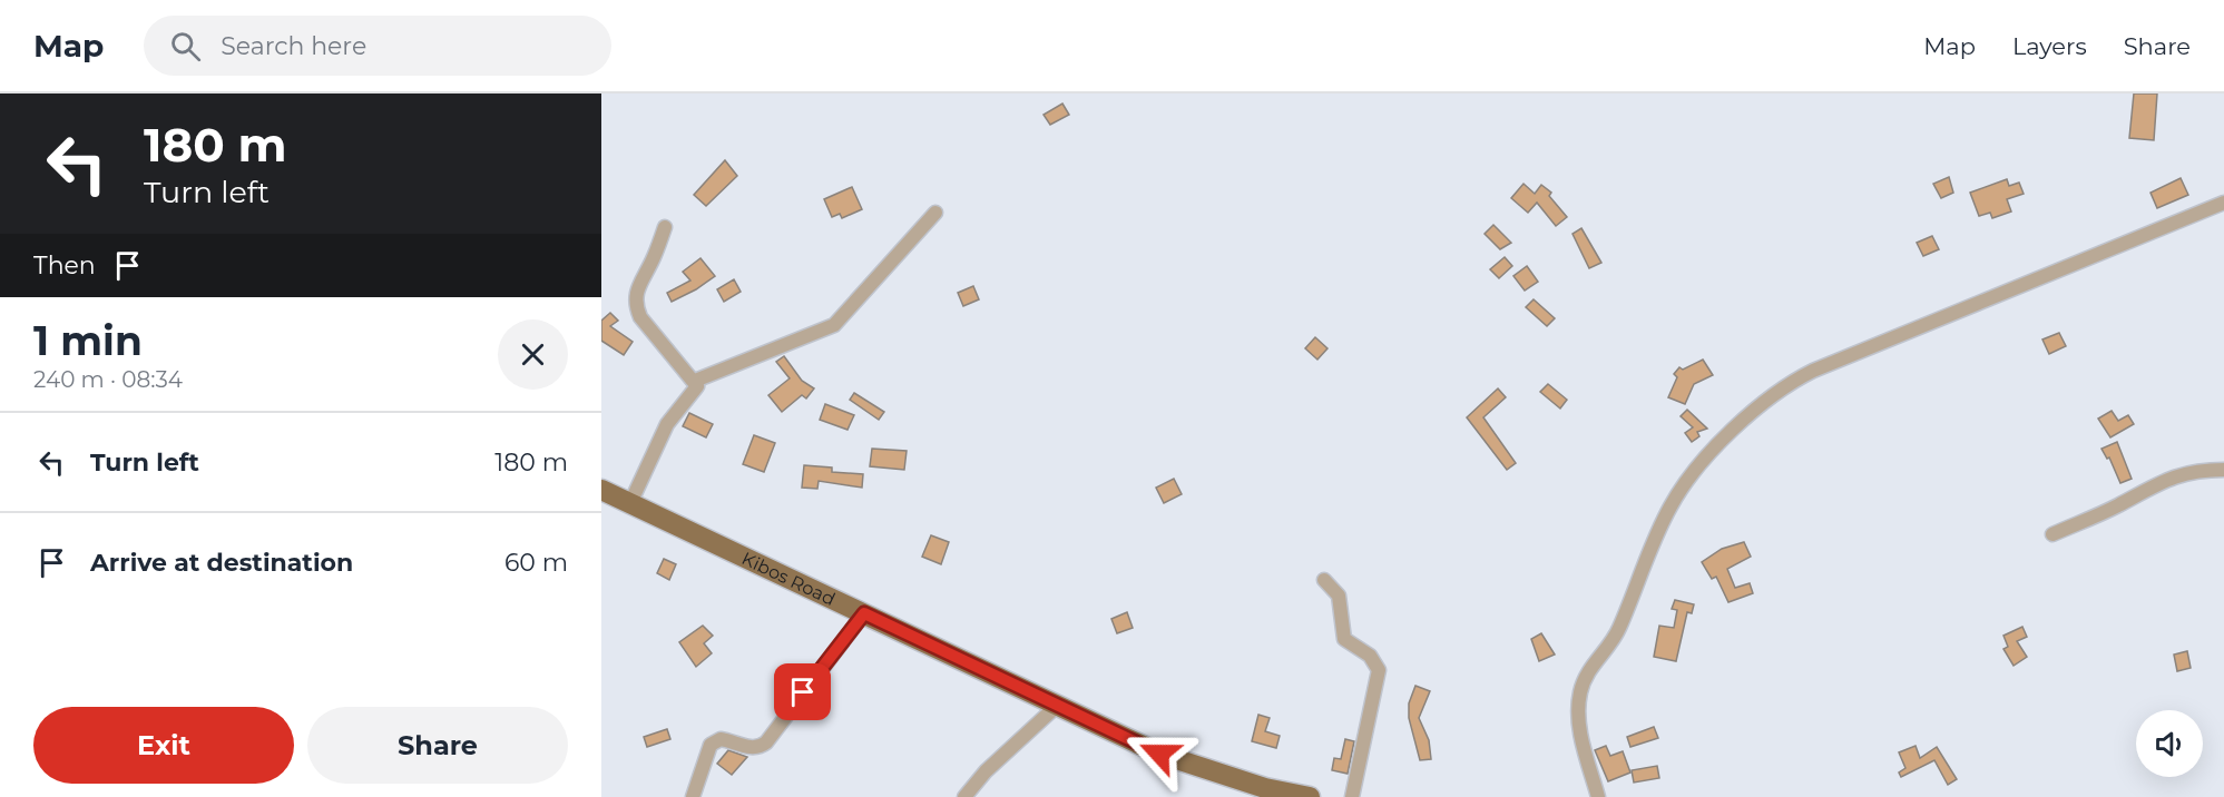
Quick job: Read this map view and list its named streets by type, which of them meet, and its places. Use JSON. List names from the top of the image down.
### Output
{
  "streets": {
    "main road": ["Kibos Road"]
  },
  "page": {
    "header": "Map",
    "search": "Search here",
    "nav": ["Map", "Layers", "Share"],
    "turn": ["180 m", "Turn left"],
    "then": "Then",
    "heading": ["1 min", "240 m · 08:34"],
    "list": [
      {
        "name": "Turn left",
        "value": "180 m"
      },
      {
        "name": "Arrive at destination",
        "value": "60 m"
      }
    ],
    "buttons": ["Exit", "Share"]
  }
}
